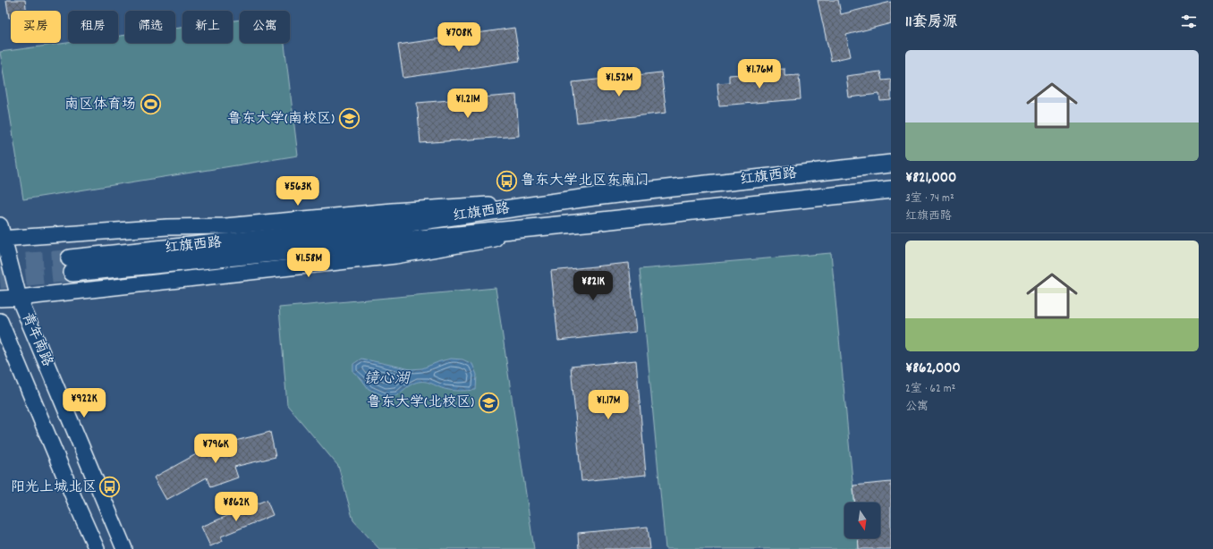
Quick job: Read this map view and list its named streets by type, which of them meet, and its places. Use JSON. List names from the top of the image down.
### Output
{
  "streets": {
    "main road": ["红旗西路", "青年南路"]
  },
  "water": ["镜心湖"],
  "places": {
    "sports": ["南区体育场"],
    "school or university": ["鲁东大学(南校区)", "鲁东大学(北校区)"],
    "bus stop": ["鲁东大学北区东南门", "阳光上城北区"]
  },
  "north": "bottom",
  "page": {
    "heading": "11套房源",
    "chip": [
      "买房",
      "租房",
      "筛选",
      "新上",
      "公寓"
    ],
    "price": [
      "¥708K",
      "¥1.76M",
      "¥1.52M",
      "¥1.21M",
      "¥563K",
      "¥1.58M",
      "¥821K",
      "¥922K",
      "¥1.17M",
      "¥796K",
      "¥862K"
    ],
    "list": [
      {
        "name": "¥821,000",
        "note": "3室 · 74 m² · 红旗西路"
      },
      {
        "name": "¥862,000",
        "note": "2室 · 62 m² · 公寓"
      }
    ]
  }
}
